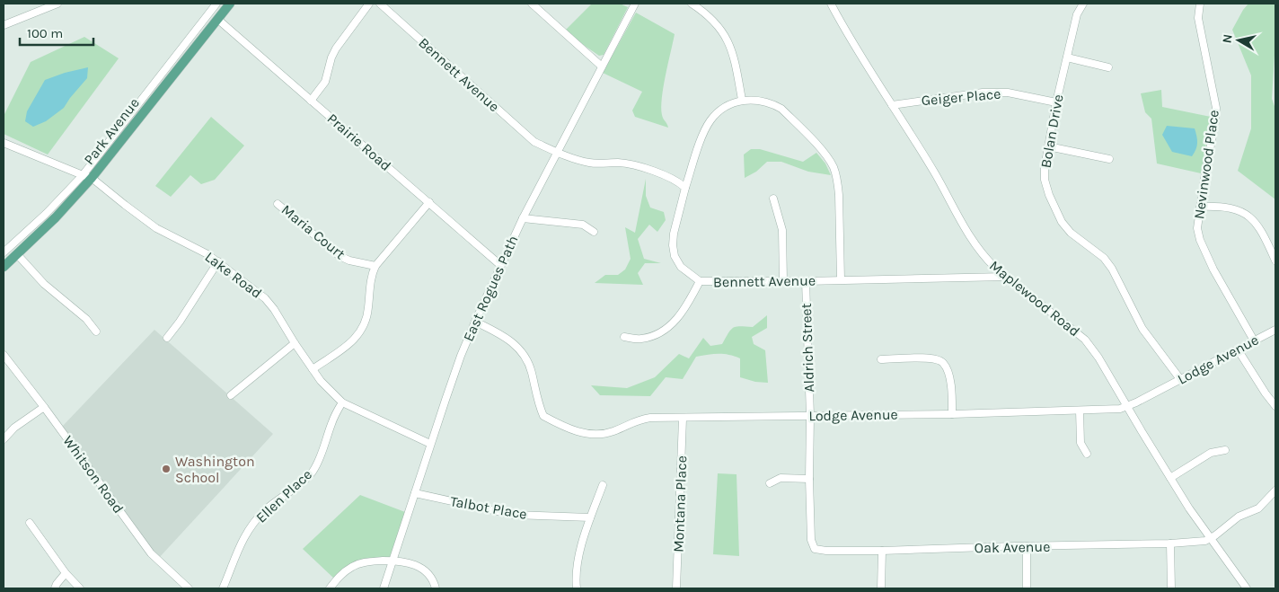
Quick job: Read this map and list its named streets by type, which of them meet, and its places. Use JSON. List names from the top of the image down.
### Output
{
  "streets": {
    "main road": ["Park Avenue"],
    "street": [
      "Bennett Avenue",
      "Geiger Place",
      "Bolan Drive",
      "Prairie Road",
      "Nevinwood Place",
      "Maria Court",
      "Lake Road",
      "East Rogues Path",
      "Maplewood Road",
      "Aldrich Street",
      "Lodge Avenue",
      "Whitson Road",
      "Ellen Place",
      "Montana Place",
      "Talbot Place",
      "Oak Avenue"
    ]
  },
  "crossings": [
    ["Bennett Avenue", "East Rogues Path"],
    ["Bennett Avenue", "Maplewood Road"],
    ["Bennett Avenue", "Aldrich Street"],
    ["Geiger Place", "Bolan Drive"],
    ["Geiger Place", "Maplewood Road"],
    ["Park Avenue", "Prairie Road"],
    ["Park Avenue", "Lake Road"],
    ["Bolan Drive", "Lodge Avenue"],
    ["Prairie Road", "East Rogues Path"],
    ["Nevinwood Place", "Lodge Avenue"],
    ["Lake Road", "East Rogues Path"],
    ["Lake Road", "Ellen Place"],
    ["East Rogues Path", "Lodge Avenue"],
    ["East Rogues Path", "Talbot Place"],
    ["Maplewood Road", "Lodge Avenue"],
    ["Maplewood Road", "Oak Avenue"],
    ["Aldrich Street", "Lodge Avenue"],
    ["Aldrich Street", "Oak Avenue"],
    ["Lodge Avenue", "Montana Place"]
  ],
  "places": ["Washington School"],
  "scale_bar": "100 m",
  "north": "left"
}
